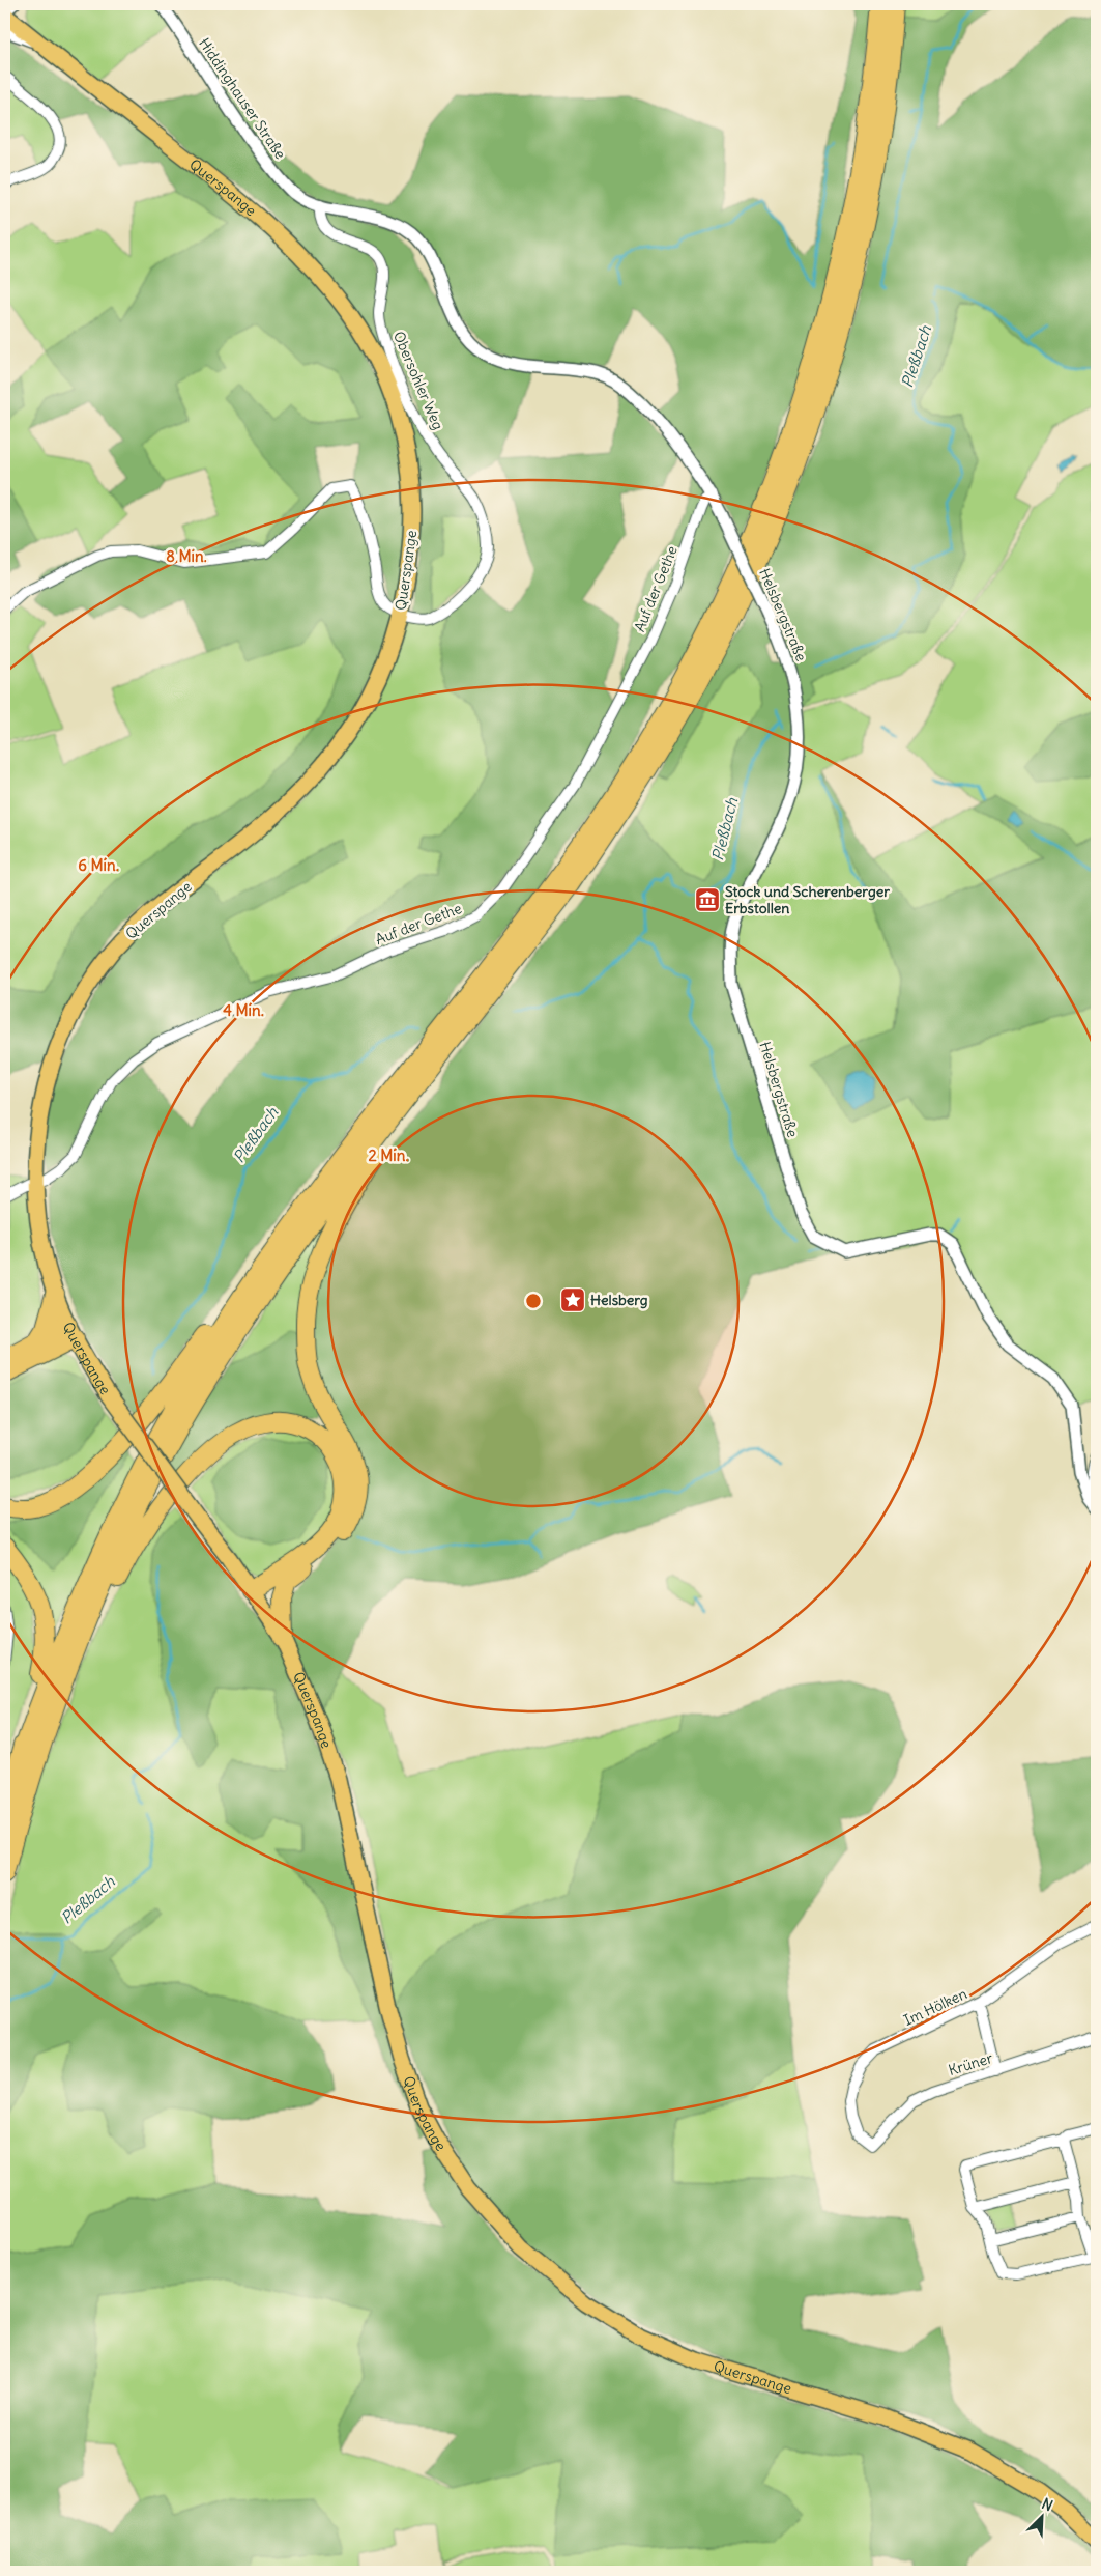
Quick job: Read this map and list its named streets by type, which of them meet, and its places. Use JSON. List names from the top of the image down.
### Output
{
  "streets": {
    "main road": ["Querspange"],
    "street": [
      "Hiddinghauser Straße",
      "Obersohler Weg",
      "Auf der Gethe",
      "Helsbergstraße",
      "Im Hölken",
      "Krüner"
    ]
  },
  "crossings": [
    ["Hiddinghauser Straße", "Obersohler Weg"],
    ["Hiddinghauser Straße", "Auf der Gethe"],
    ["Hiddinghauser Straße", "Helsbergstraße"],
    ["Querspange", "Obersohler Weg"],
    ["Querspange", "Auf der Gethe"],
    ["Im Hölken", "Krüner"]
  ],
  "water": ["Pleßbach"],
  "places": {
    "museum": ["Stock und Scherenberger Erbstollen"],
    "place": ["Helsberg"]
  },
  "north": "top right",
  "rings": [
    "8 Min.",
    "6 Min.",
    "4 Min.",
    "2 Min."
  ]
}
